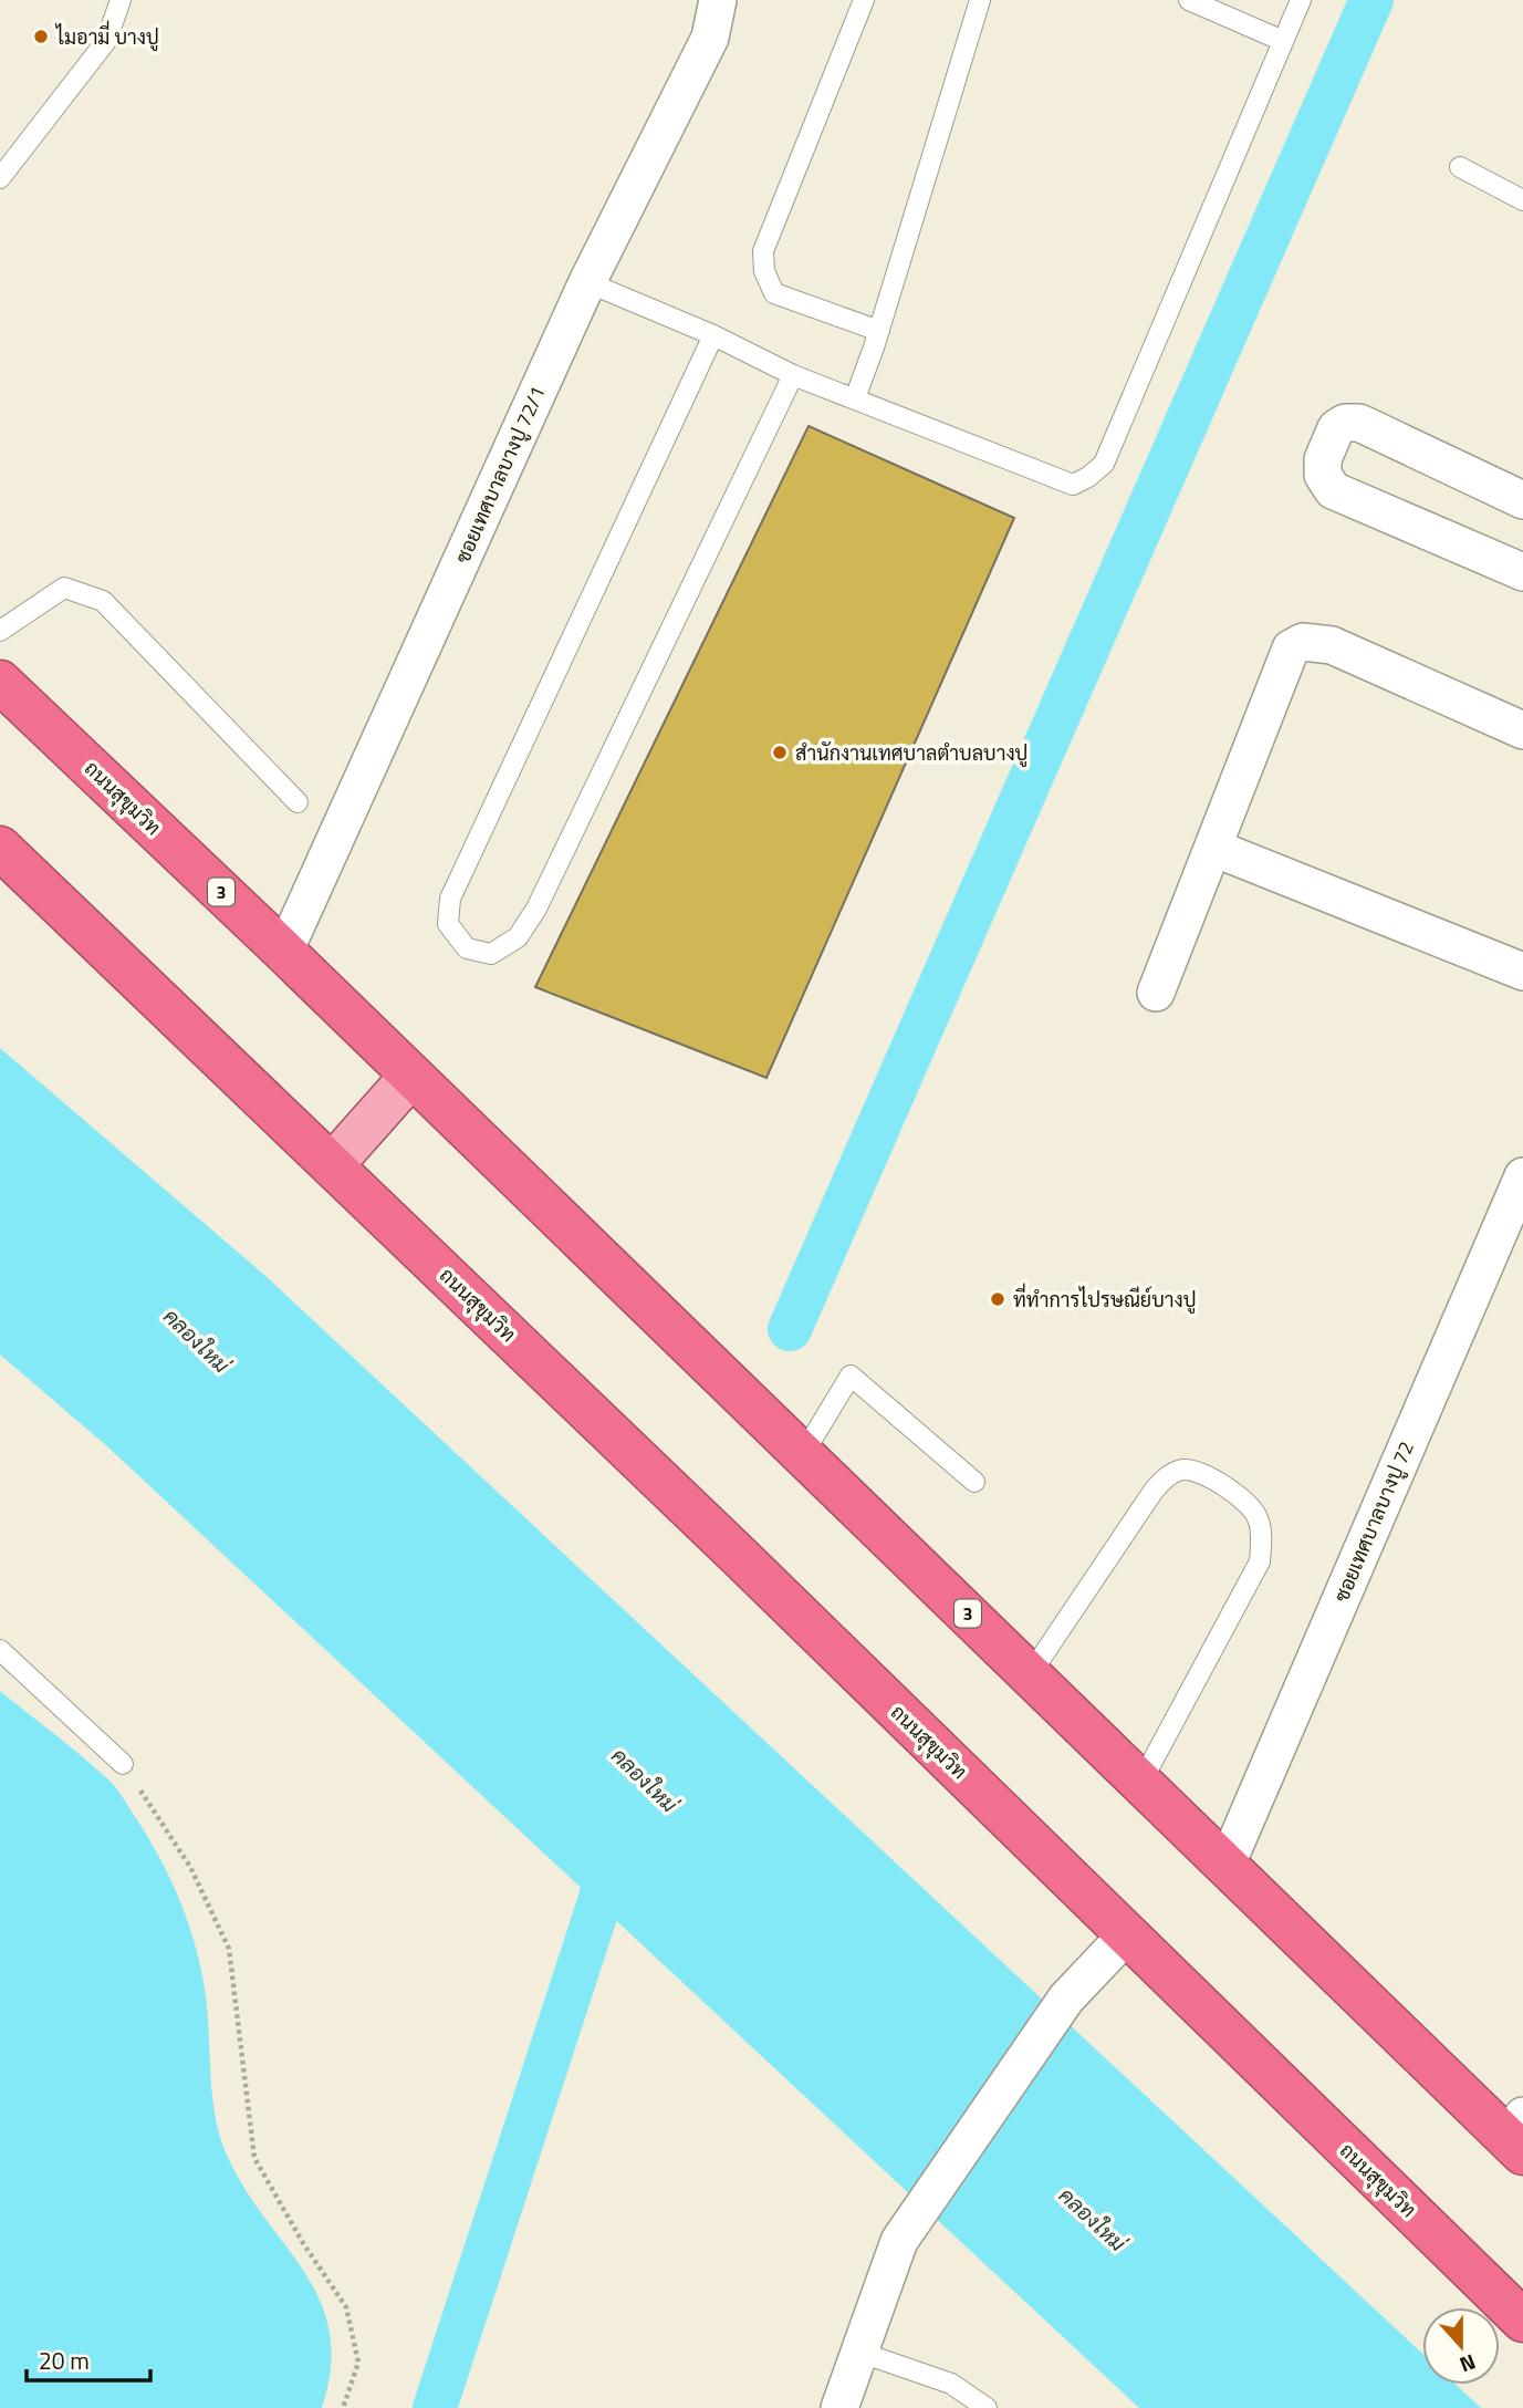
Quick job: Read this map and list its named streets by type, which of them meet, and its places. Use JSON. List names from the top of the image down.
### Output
{
  "streets": {
    "highway": ["ถนนสุขุมวิท", "3"],
    "street": ["ซอยเทศบาลบางปู 72/1", "ซอยเทศบาลบางปู 72"]
  },
  "crossings": [
    ["ซอยเทศบาลบางปู 72/1", "ถนนสุขุมวิท"],
    ["ถนนสุขุมวิท", "ซอยเทศบาลบางปู 72"]
  ],
  "water": ["คลองใหม่"],
  "places": ["ไมอามี่ บางปู", "สำนักงานเทศบาลตำบลบางปู", "ที่ทำการไปรษณีย์บางปู"],
  "scale_bar": "20 m",
  "north": "bottom"
}
